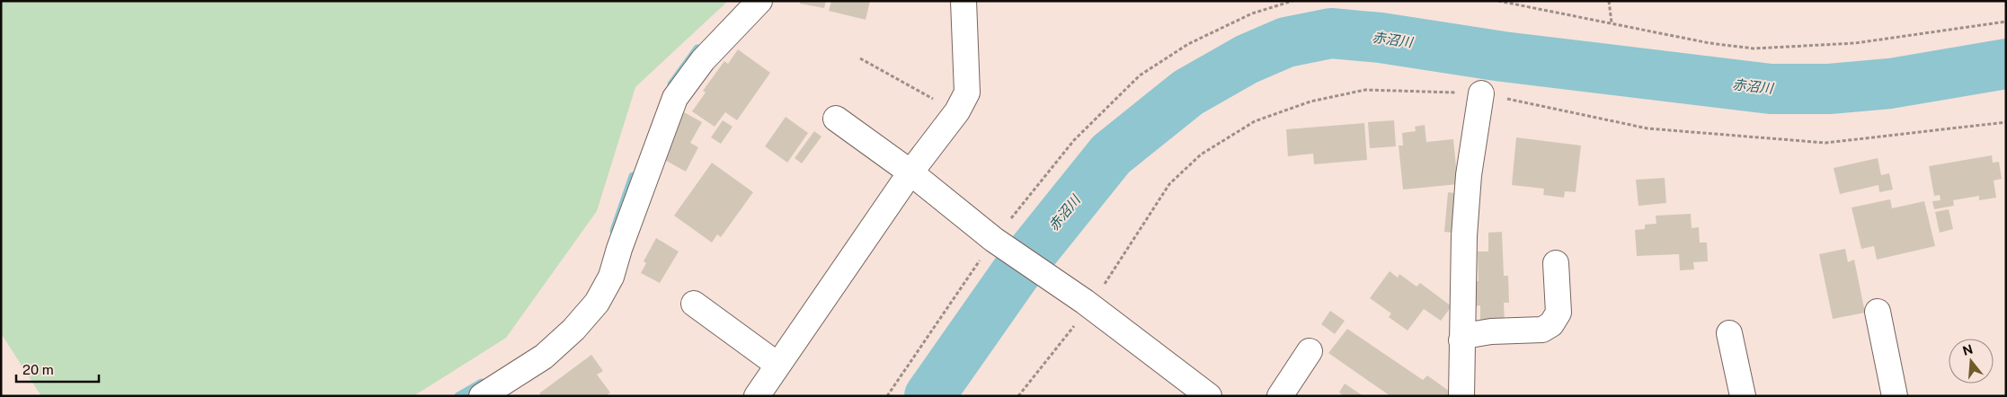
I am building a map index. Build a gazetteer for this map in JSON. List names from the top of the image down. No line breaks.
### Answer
{"water":["赤沼川"],"scale_bar":"20 m","north":"top"}
